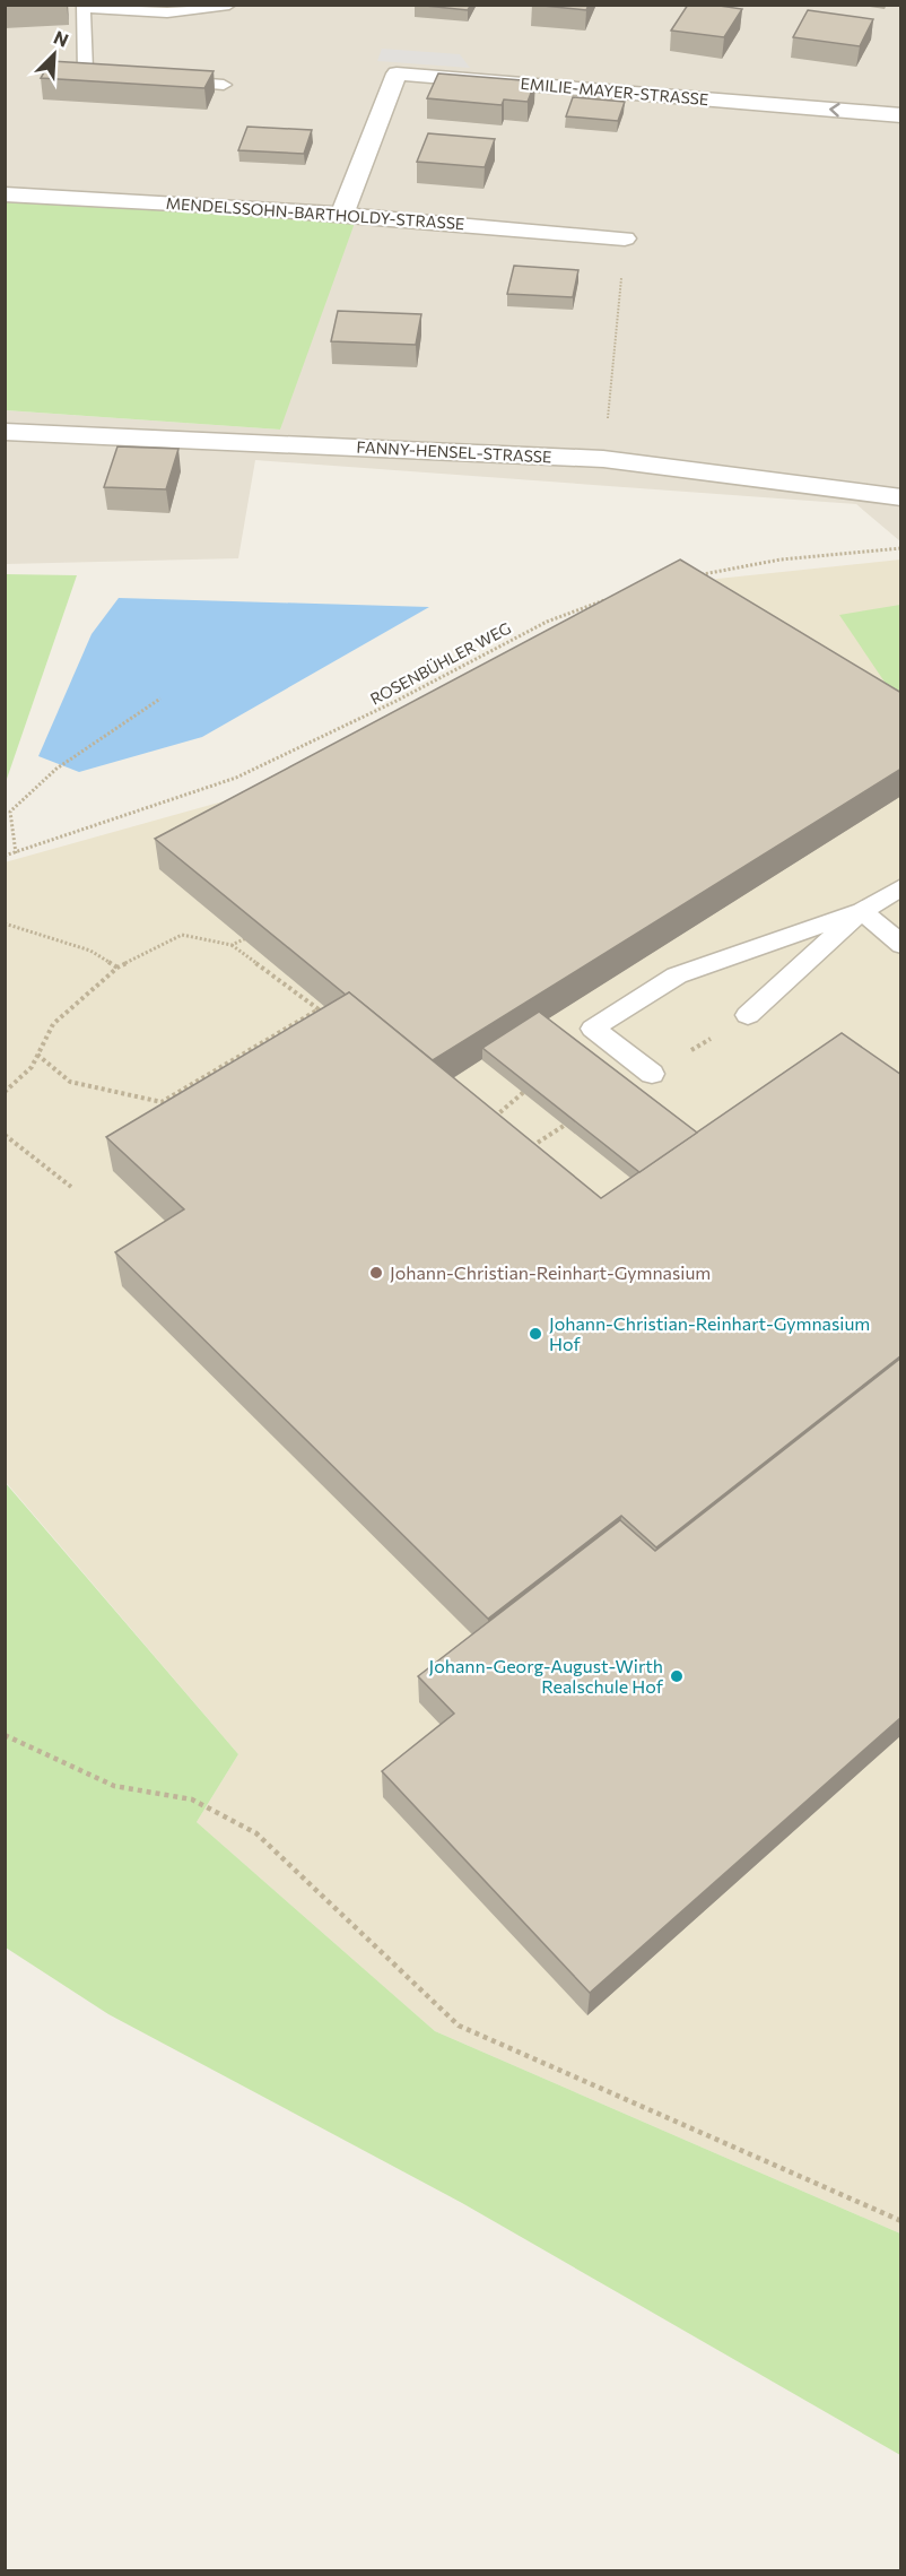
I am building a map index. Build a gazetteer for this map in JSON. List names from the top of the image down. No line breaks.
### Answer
{"streets":{"street":["EMILIE-MAYER-STRASSE","MENDELSSOHN-BARTHOLDY-STRASSE","FANNY-HENSEL-STRASSE"],"path":["ROSENBÜHLER WEG"]},"crossings":[["EMILIE-MAYER-STRASSE","MENDELSSOHN-BARTHOLDY-STRASSE"]],"one_way":["EMILIE-MAYER-STRASSE"],"places":["Johann-Christian-Reinhart-Gymnasium","Johann-Christian-Reinhart-Gymnasium Hof","Johann-Georg-August-Wirth Realschule Hof"],"north":"top right"}
